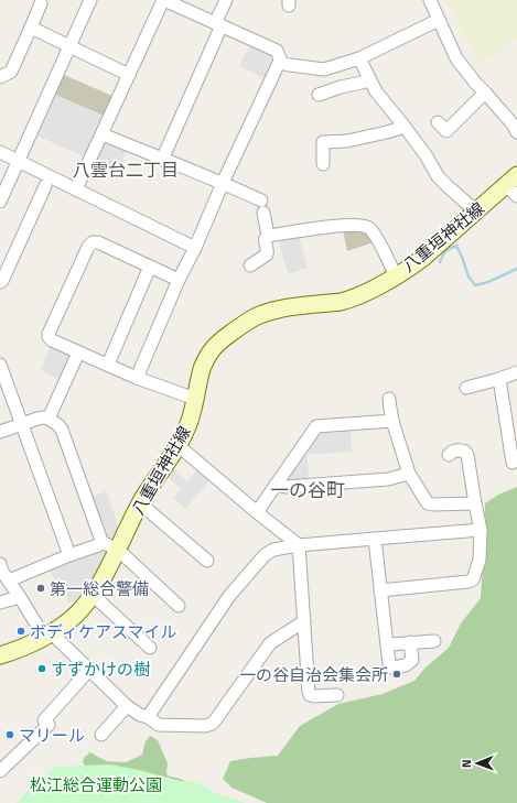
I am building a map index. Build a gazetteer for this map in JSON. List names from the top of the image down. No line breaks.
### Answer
{"streets":{"main road":["八重垣神社線"]},"districts":["八雲台二丁目","一の谷町"],"parks":["松江総合運動公園"],"places":["第一総合警備","ボディケアスマイル","すずかけの樹","一の谷自治会集会所","マリール"],"north":"left"}
